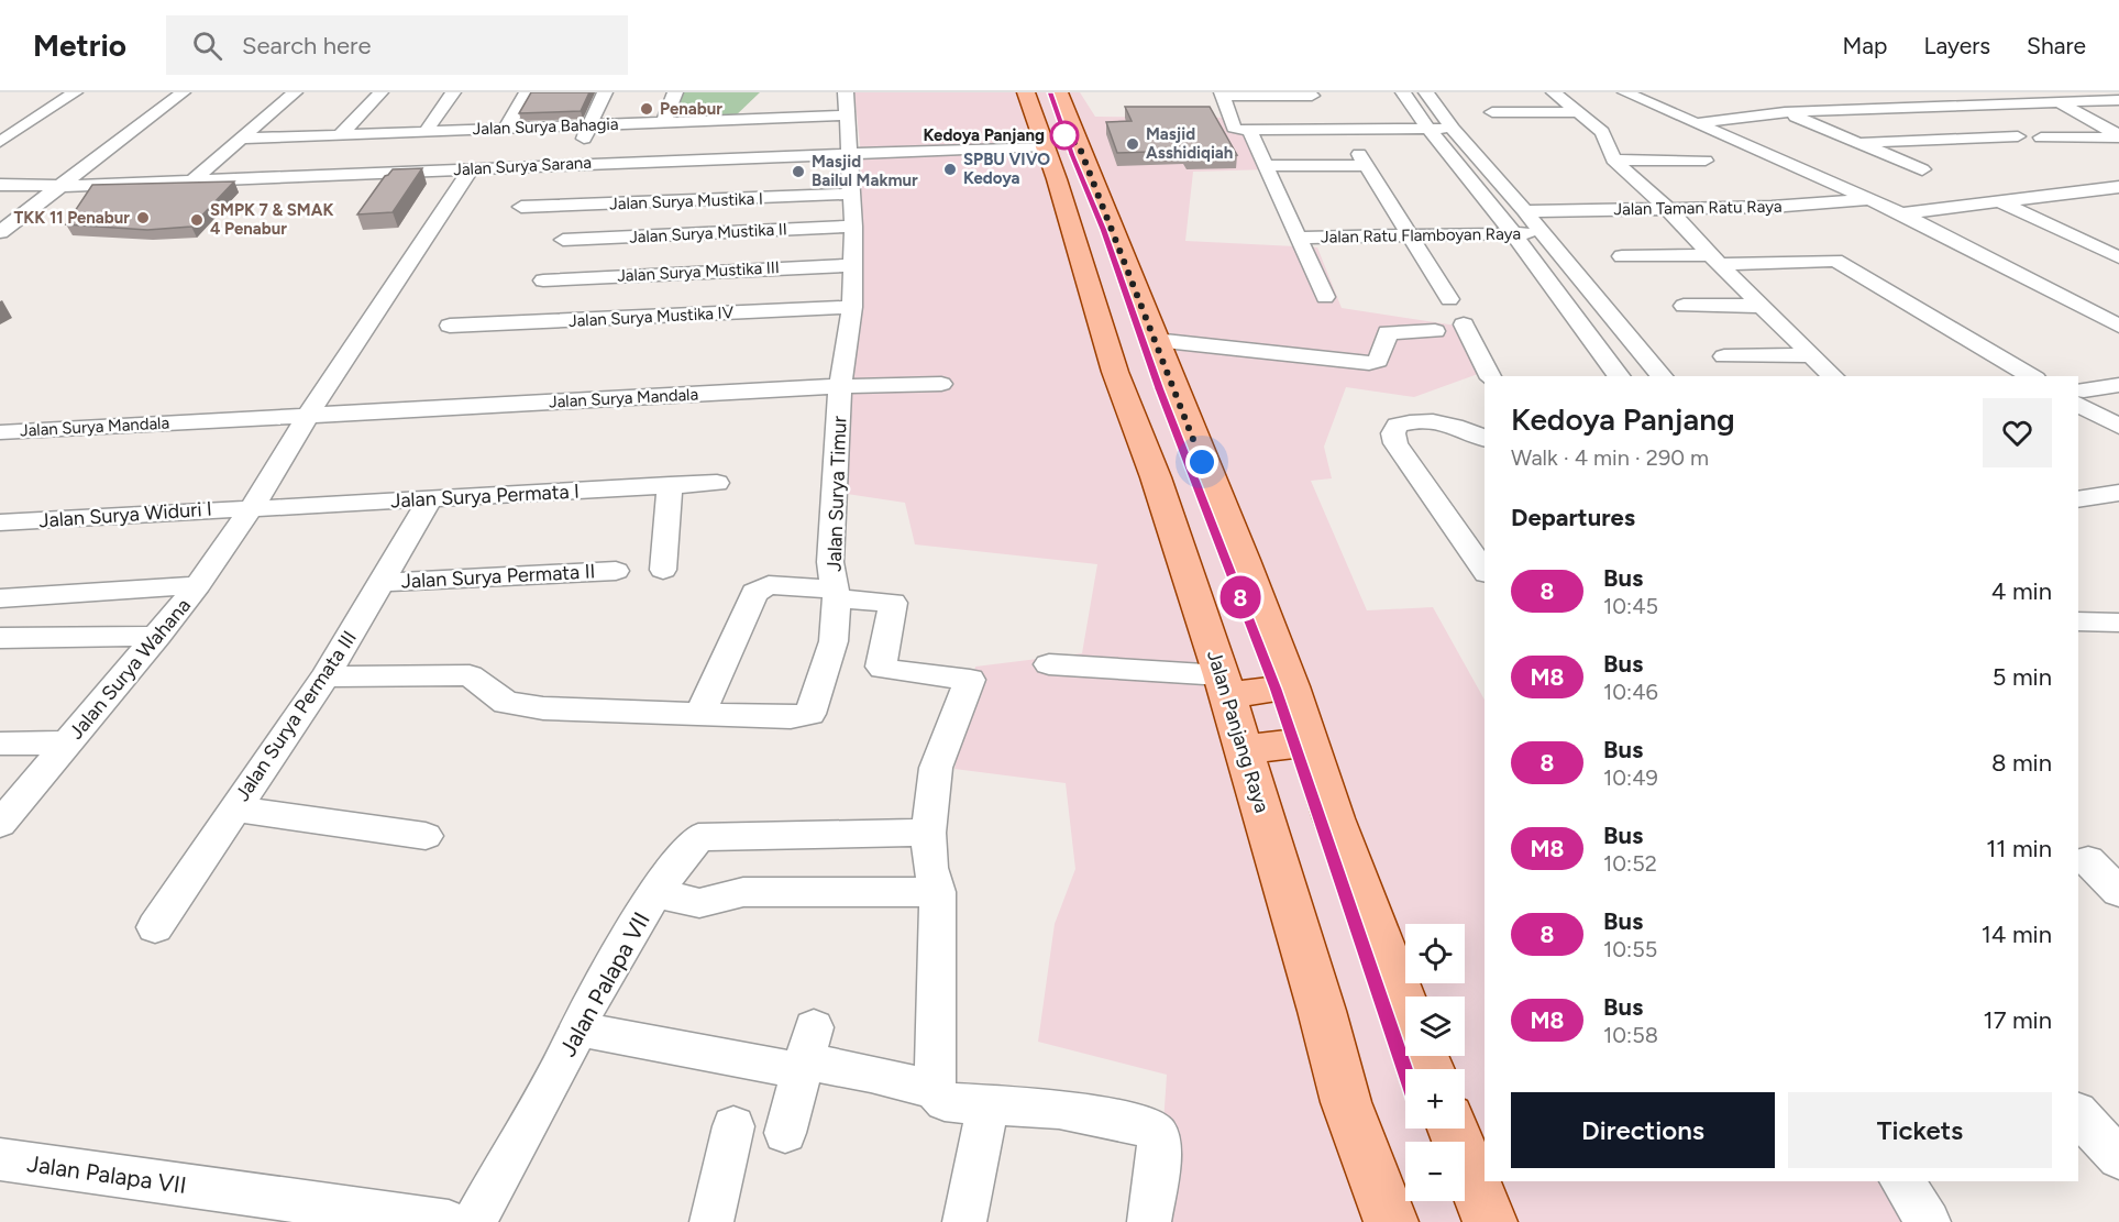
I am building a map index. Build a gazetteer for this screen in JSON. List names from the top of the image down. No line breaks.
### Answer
{"streets":{"main road":["Jalan Panjang Raya"],"street":["Jalan Surya Bahagia","Jalan Surya Sarana","Jalan Surya Mustika I","Jalan Taman Ratu Raya","Jalan Surya Mustika II","Jalan Ratu Flamboyan Raya","Jalan Surya Mustika III","Jalan Surya Mustika IV","Jalan Surya Mandala","Jalan Surya Timur","Jalan Surya Permata I","Jalan Surya Widuri I","Jalan Surya Permata II","Jalan Surya Wahana","Jalan Surya Permata III","Jalan Palapa VII"]},"crossings":[["Jalan Surya Bahagia","Jalan Surya Timur"],["Jalan Surya Sarana","Jalan Surya Timur"],["Jalan Surya Sarana","Jalan Panjang Raya"],["Jalan Surya Mustika I","Jalan Surya Timur"],["Jalan Surya Mustika II","Jalan Surya Timur"],["Jalan Surya Mustika III","Jalan Surya Timur"],["Jalan Surya Mustika IV","Jalan Surya Timur"],["Jalan Surya Mandala","Jalan Surya Timur"],["Jalan Surya Timur","Jalan Surya Permata III"],["Jalan Surya Permata I","Jalan Surya Widuri I"],["Jalan Surya Permata I","Jalan Surya Wahana"],["Jalan Surya Permata I","Jalan Surya Permata III"],["Jalan Surya Widuri I","Jalan Surya Wahana"],["Jalan Surya Permata II","Jalan Surya Permata III"]],"places":["Penabur","Kedoya Panjang","Masjid Asshidiqiah","SPBU VIVO Kedoya","Masjid Bailul Makmur","TKK 11 Penabur","SMPK 7 & SMAK 4 Penabur"],"lines":["bus line 8"],"page":{"header":"Metrio","search":"Search here","nav":["Map","Layers","Share"],"on_map":"8","heading":[["Kedoya Panjang","Walk · 4 min · 290 m"],"Departures"],"list":[{"mark":"8","name":"Bus","note":"10:45","value":"4 min"},{"mark":"M8","name":"Bus","note":"10:46","value":"5 min"},{"mark":"8","name":"Bus","note":"10:49","value":"8 min"},{"mark":"M8","name":"Bus","note":"10:52","value":"11 min"},{"mark":"8","name":"Bus","note":"10:55","value":"14 min"},{"mark":"M8","name":"Bus","note":"10:58","value":"17 min"}],"map_buttons":["+","−"],"buttons":["Directions","Tickets"]}}
